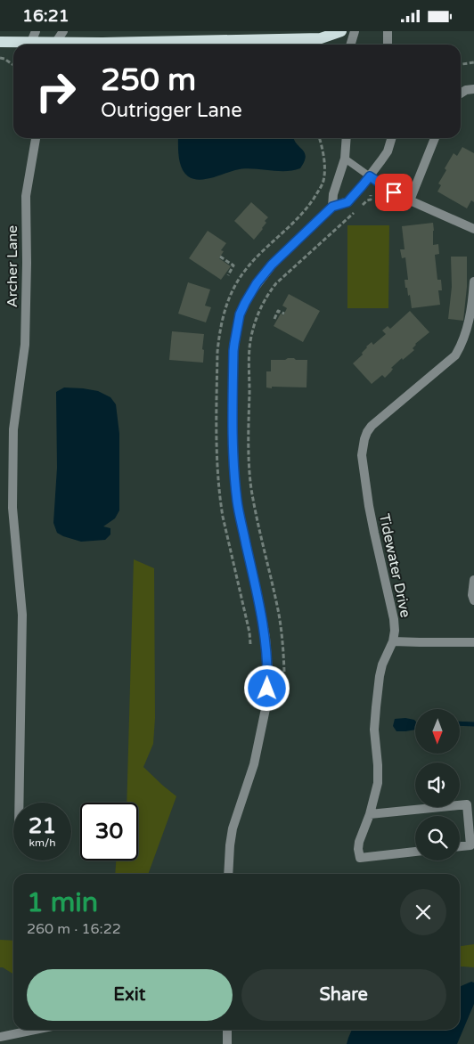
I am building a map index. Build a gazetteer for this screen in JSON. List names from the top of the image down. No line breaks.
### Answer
{"streets":{"street":["Archer Lane","Tidewater Drive"]},"north":"bottom","page":{"status":"16:21","turn":["250 m","Outrigger Lane"],"speed":"21 km/h","limit":"30","heading":["1 min","260 m · 16:22"],"buttons":["Exit","Share"]}}
